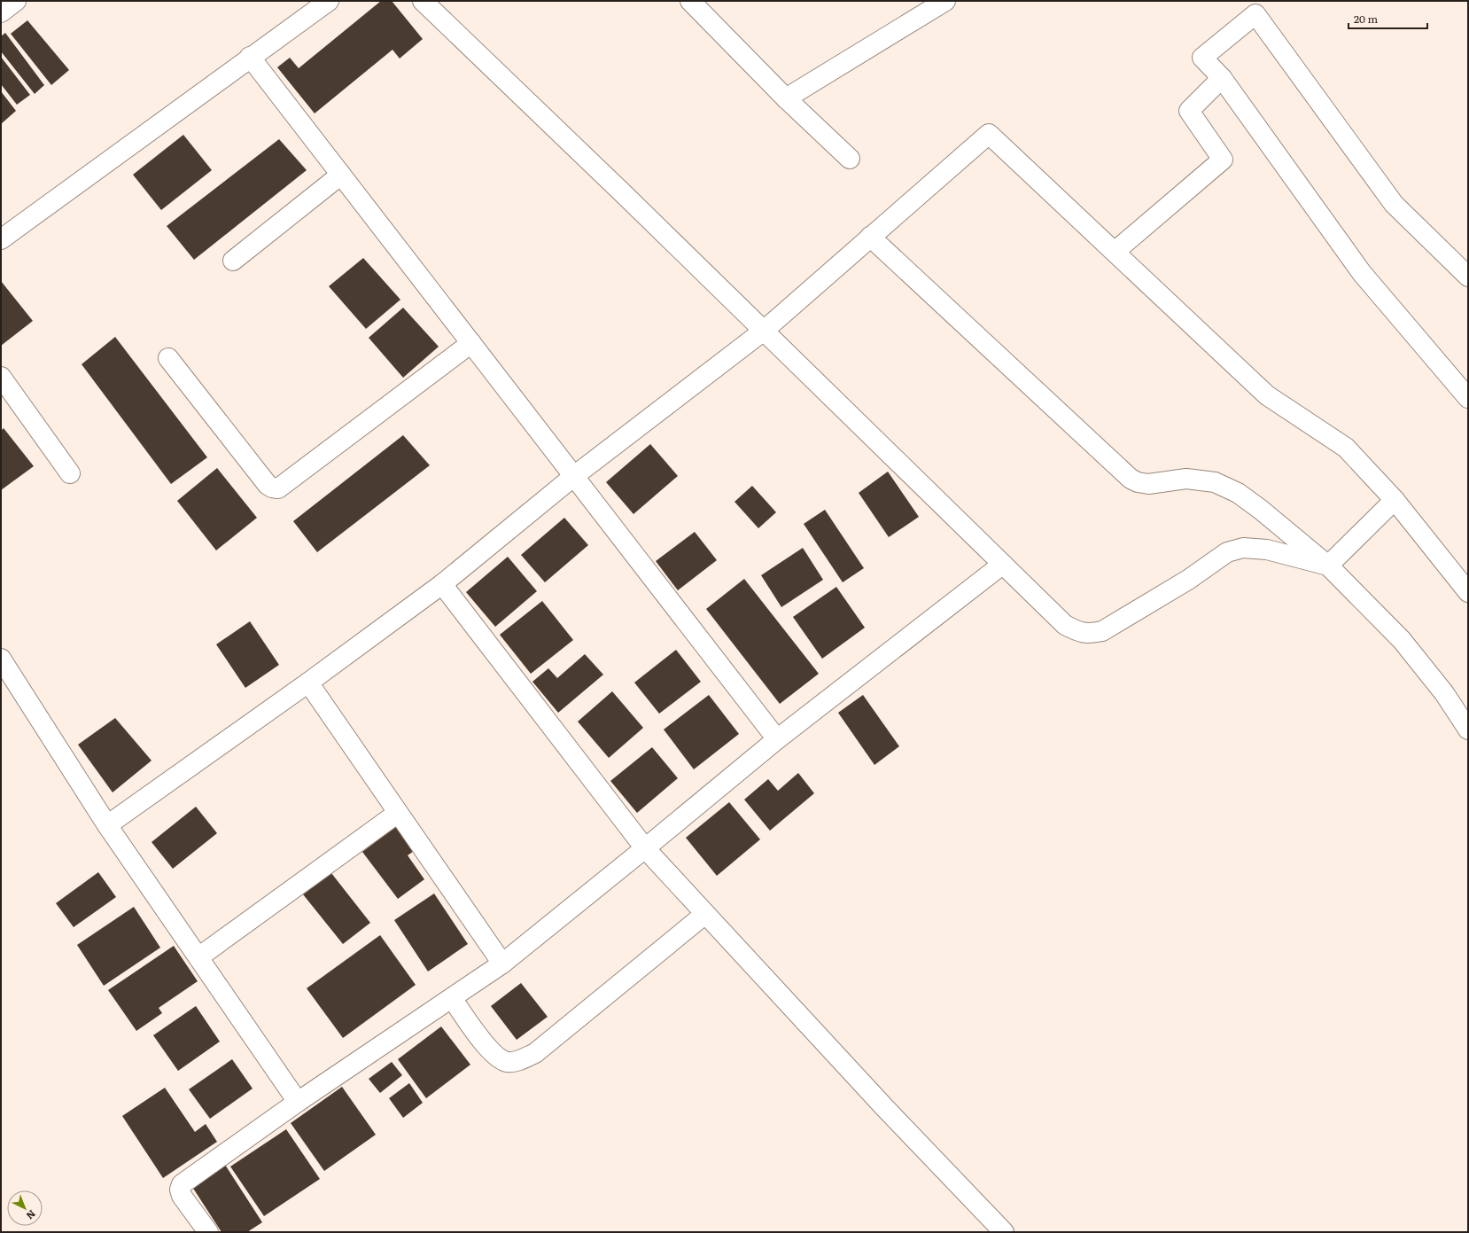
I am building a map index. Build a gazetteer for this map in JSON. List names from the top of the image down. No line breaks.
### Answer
{"scale_bar":"20 m","north":"bottom right"}
